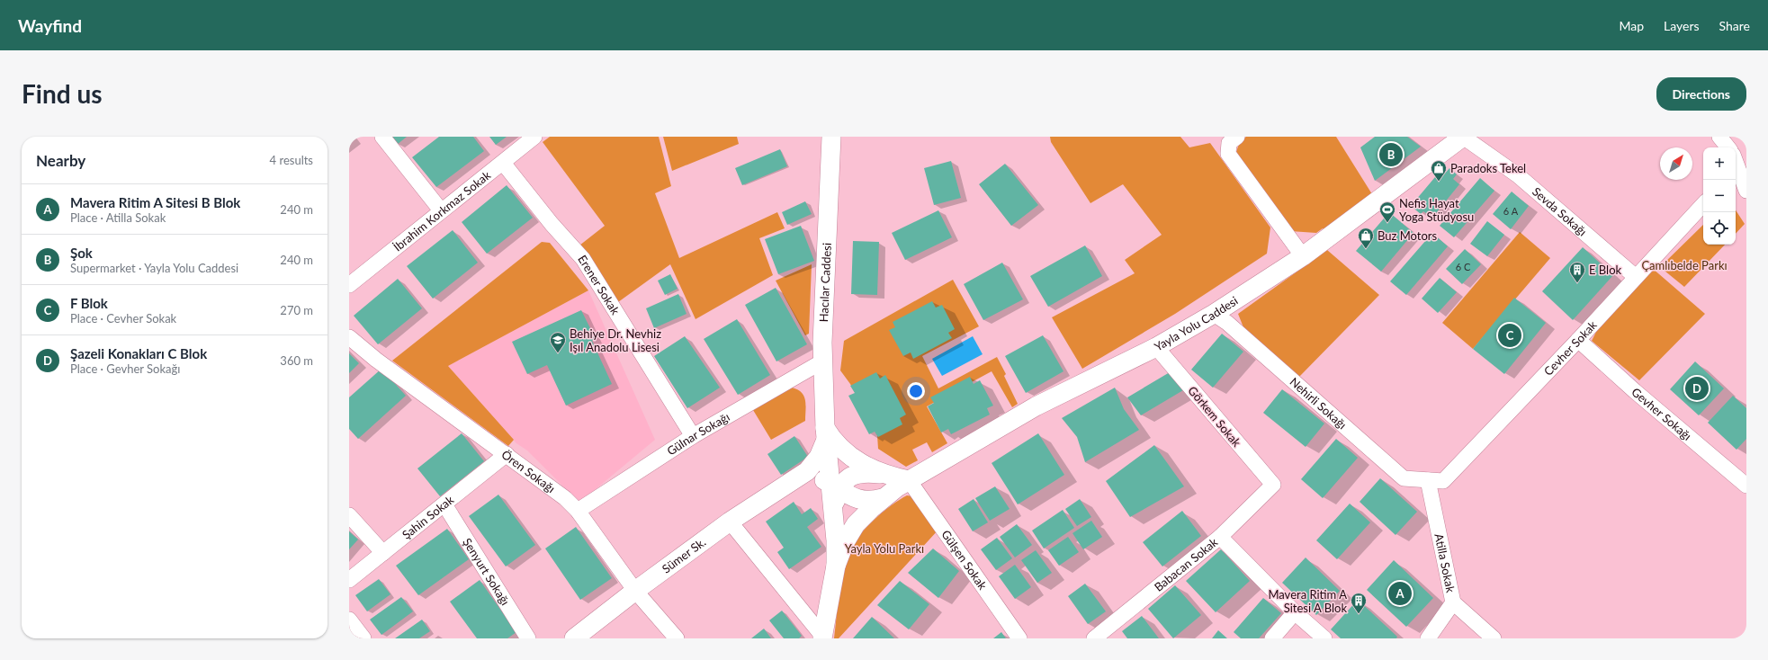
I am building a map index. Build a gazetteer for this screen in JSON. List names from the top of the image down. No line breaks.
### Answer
{"streets":{"street":["İbrahim Korkmaz Sokak","Sevda Sokağı","Hacılar Caddesi","Erener Sokak","Yayla Yolu Caddesi","Cevher Sokak","Nehirli Sokağı","Gevher Sokağı","Görkem Sokak","Gülnar Sokağı","Ören Sokağı","Şahin Sokak","Sümer Sk.","Gülşen Sokak","Atilla Sokak","Babacan Sokak","Şenyurt Sokağı"]},"crossings":[["İbrahim Korkmaz Sokak","Erener Sokak"],["Sevda Sokağı","Yayla Yolu Caddesi"],["Sevda Sokağı","Cevher Sokak"],["Hacılar Caddesi","Yayla Yolu Caddesi"],["Hacılar Caddesi","Gülnar Sokağı"],["Hacılar Caddesi","Sümer Sk."],["Erener Sokak","Gülnar Sokağı"],["Yayla Yolu Caddesi","Nehirli Sokağı"],["Yayla Yolu Caddesi","Görkem Sokak"],["Yayla Yolu Caddesi","Sümer Sk."],["Yayla Yolu Caddesi","Gülşen Sokak"],["Cevher Sokak","Nehirli Sokağı"],["Cevher Sokak","Gevher Sokağı"],["Cevher Sokak","Atilla Sokak"],["Nehirli Sokağı","Atilla Sokak"],["Görkem Sokak","Babacan Sokak"],["Gülnar Sokağı","Ören Sokağı"],["Ören Sokağı","Şahin Sokak"],["Ören Sokağı","Sümer Sk."],["Şahin Sokak","Şenyurt Sokağı"]],"parks":["Çamlıbelde Parkı","Yayla Yolu Parkı"],"places":{"shop":["Paradoks Tekel","Buz Motors"],"sports":["Nefis Hayat Yoga Stüdyosu"],"building":["E Blok","Mavera Ritim A Sitesi A Blok"],"school or university":["Behiye Dr. Nevhiz Işıl Anadolu Lisesi"]},"house_numbers":["6 A","6 C"],"north":"top right","page":{"header":"Wayfind","nav":["Map","Layers","Share"],"buttons":"Directions","title":"Find us","heading":["Nearby","4 results"],"pins":["B","C","D","A"],"map_buttons":["+","−"],"list":[{"mark":"A","name":"Mavera Ritim A Sitesi B Blok","note":"Place · Atilla Sokak","value":"240 m"},{"mark":"B","name":"Şok","note":"Supermarket · Yayla Yolu Caddesi","value":"240 m"},{"mark":"C","name":"F Blok","note":"Place · Cevher Sokak","value":"270 m"},{"mark":"D","name":"Şazeli Konakları C Blok","note":"Place · Gevher Sokağı","value":"360 m"}]}}
